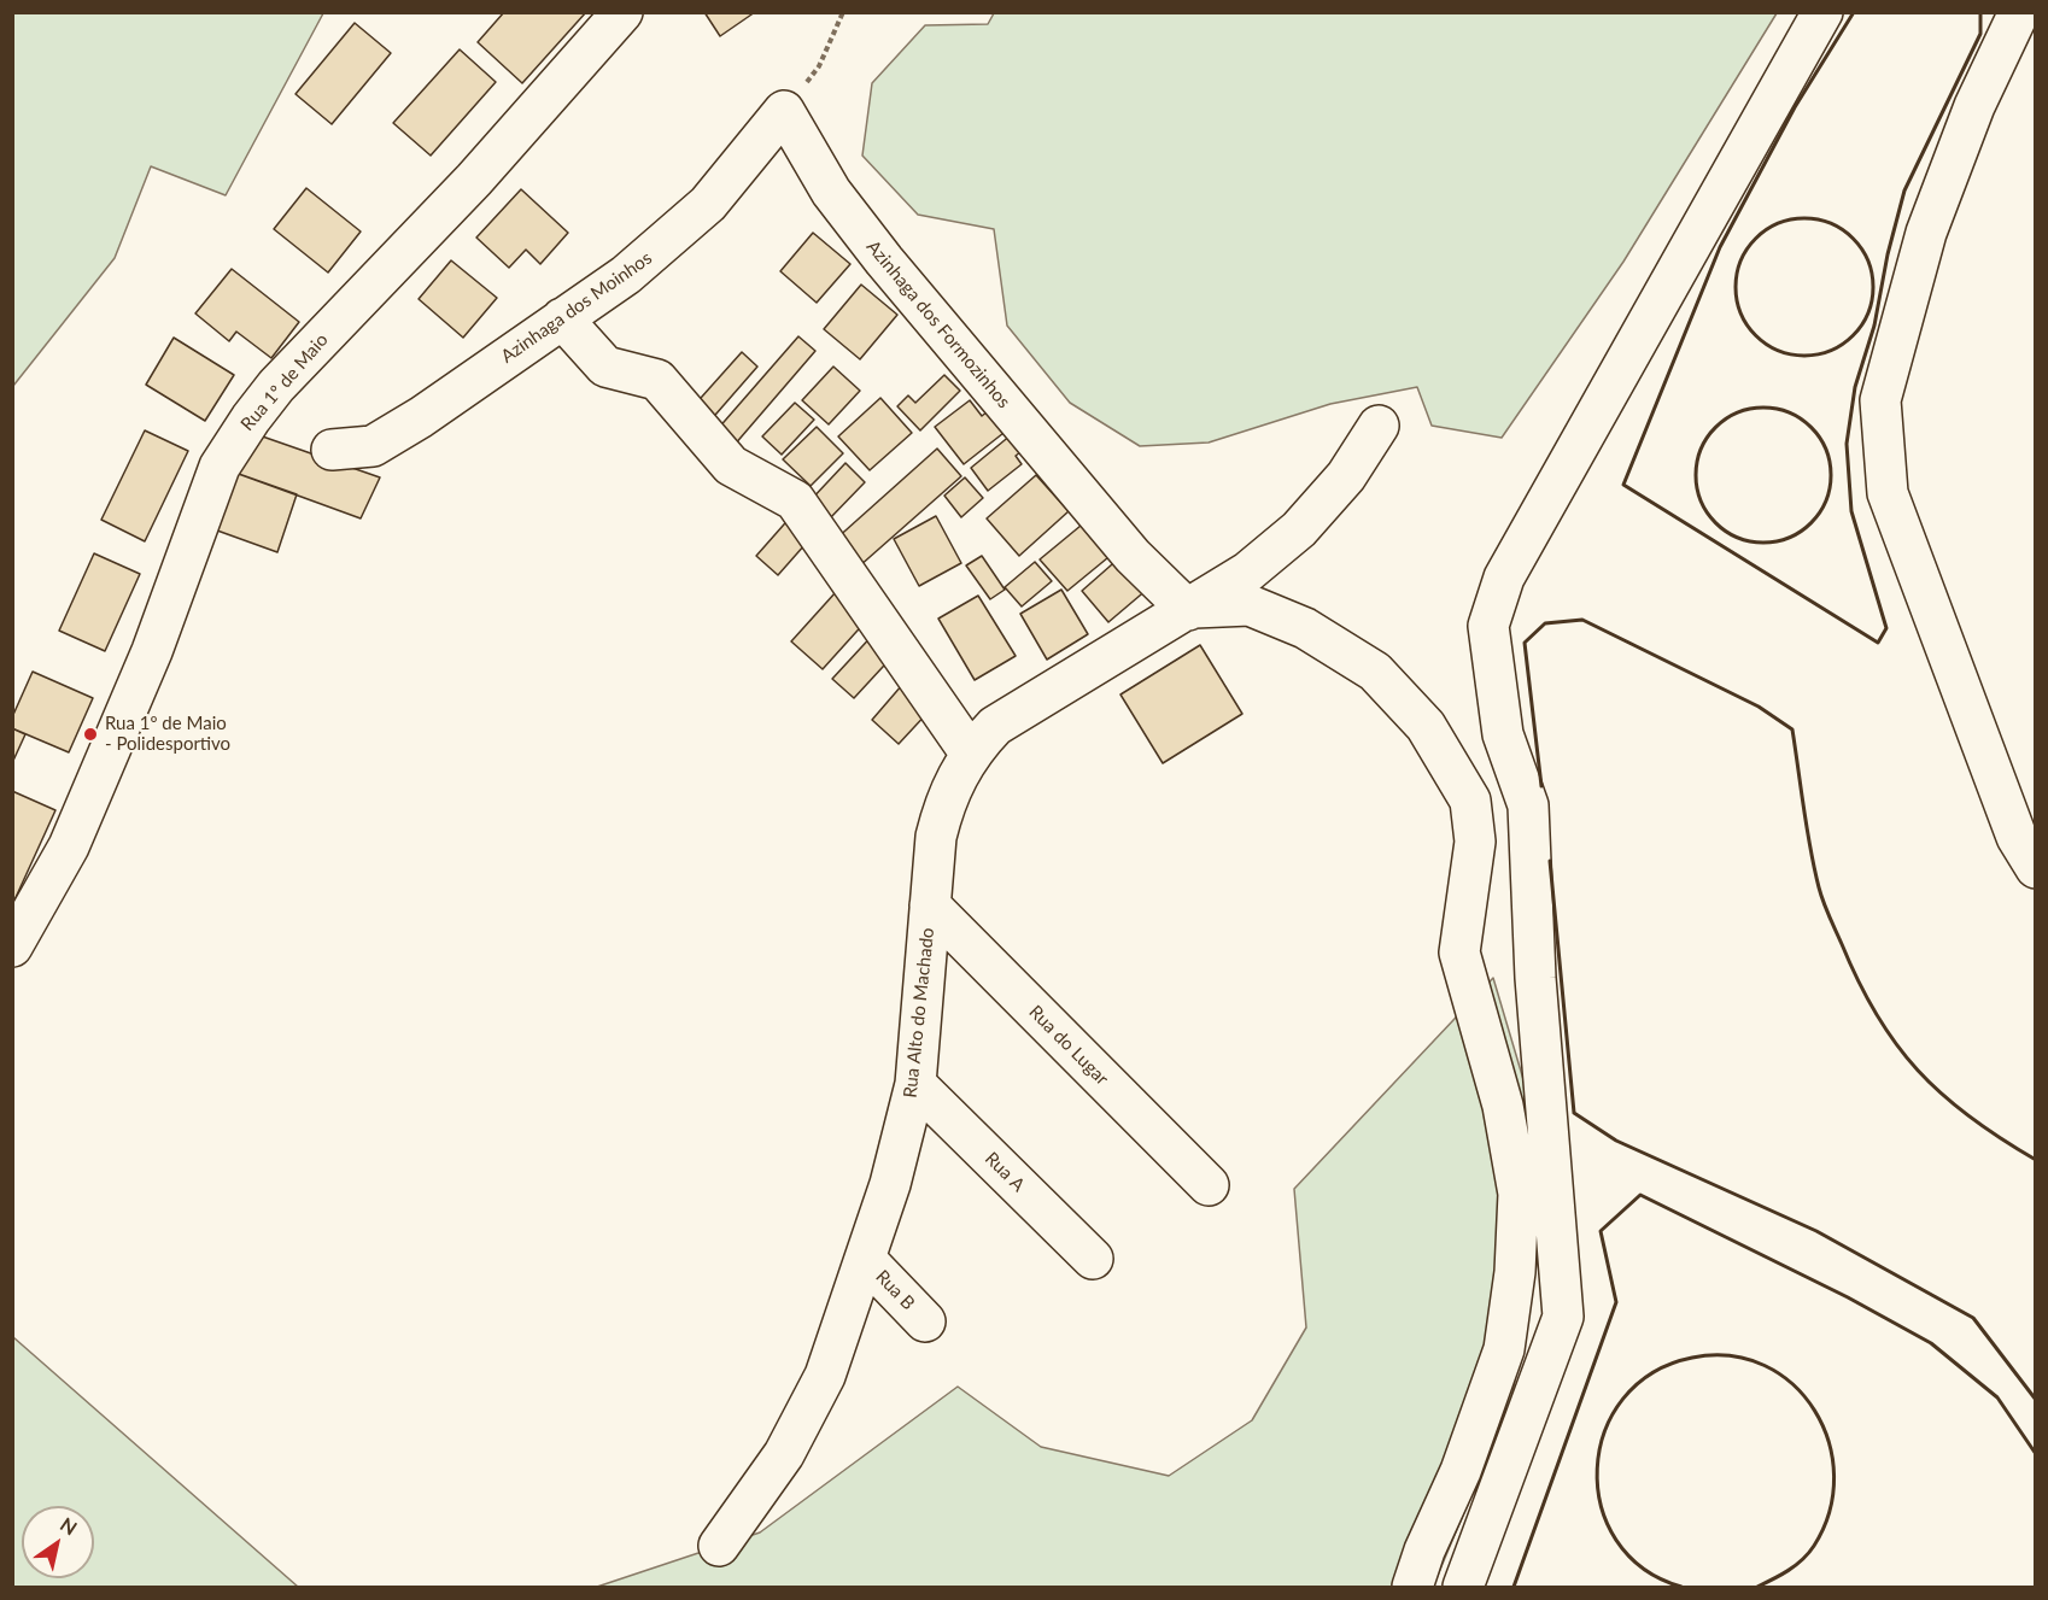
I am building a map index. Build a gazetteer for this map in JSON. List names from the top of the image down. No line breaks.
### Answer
{"streets":{"street":["Azinhaga dos Moinhos","Azinhaga dos Formozinhos","Rua 1º de Maio","Rua Alto do Machado","Rua do Lugar","Rua A","Rua B"]},"crossings":[["Azinhaga dos Moinhos","Azinhaga dos Formozinhos"],["Azinhaga dos Formozinhos","Rua Alto do Machado"],["Rua Alto do Machado","Rua do Lugar"],["Rua Alto do Machado","Rua A"],["Rua Alto do Machado","Rua B"]],"places":["Rua 1º de Maio - Polidesportivo"],"north":"top right"}
